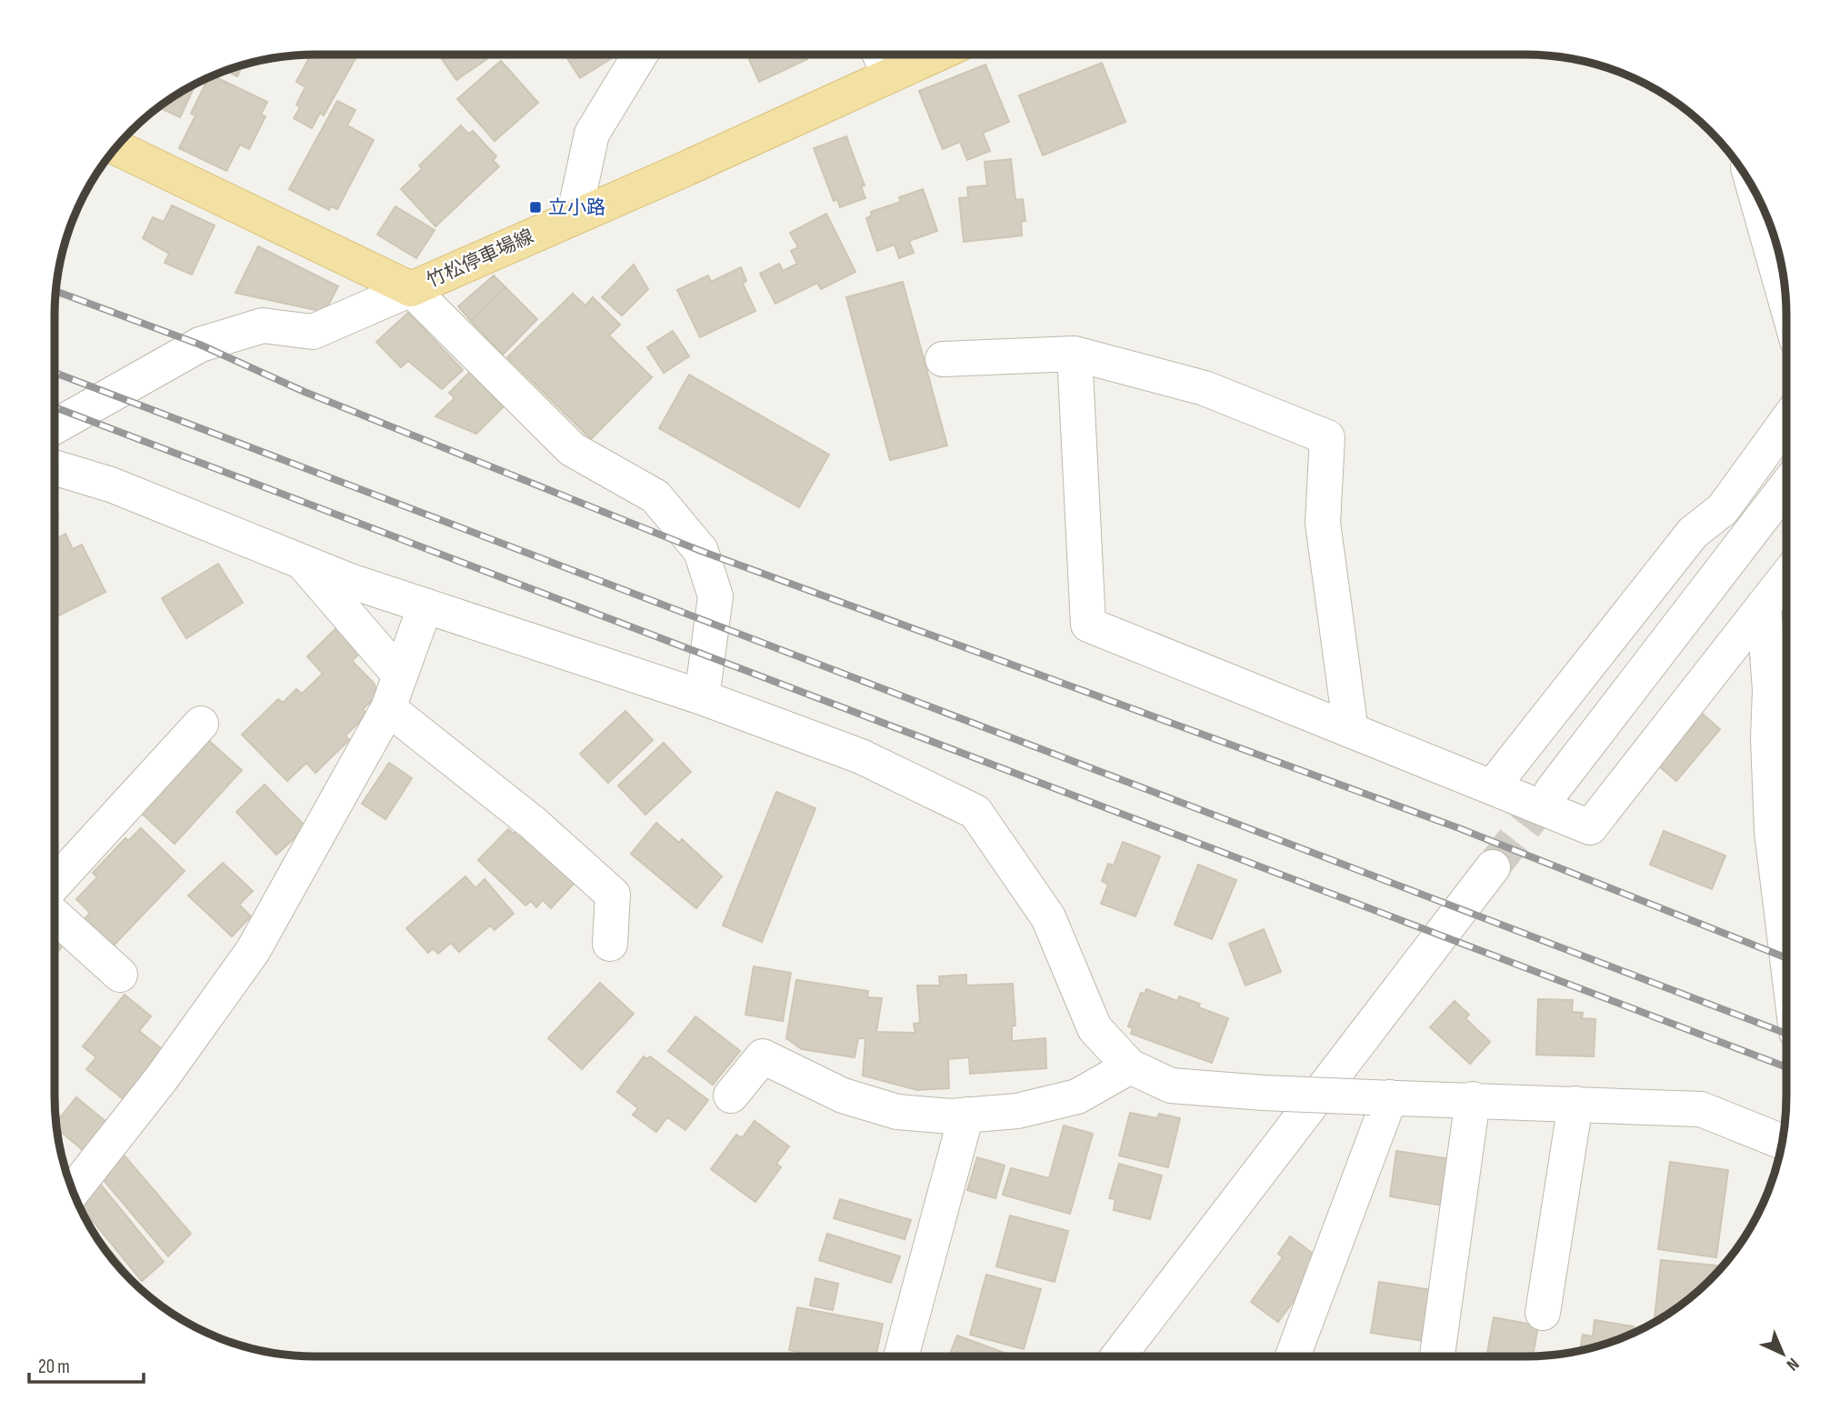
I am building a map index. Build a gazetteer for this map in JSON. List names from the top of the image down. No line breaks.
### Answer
{"streets":{"main road":["竹松停車場線"]},"places":{"transit":["立小路"]},"scale_bar":"20 m","north":"bottom right"}
